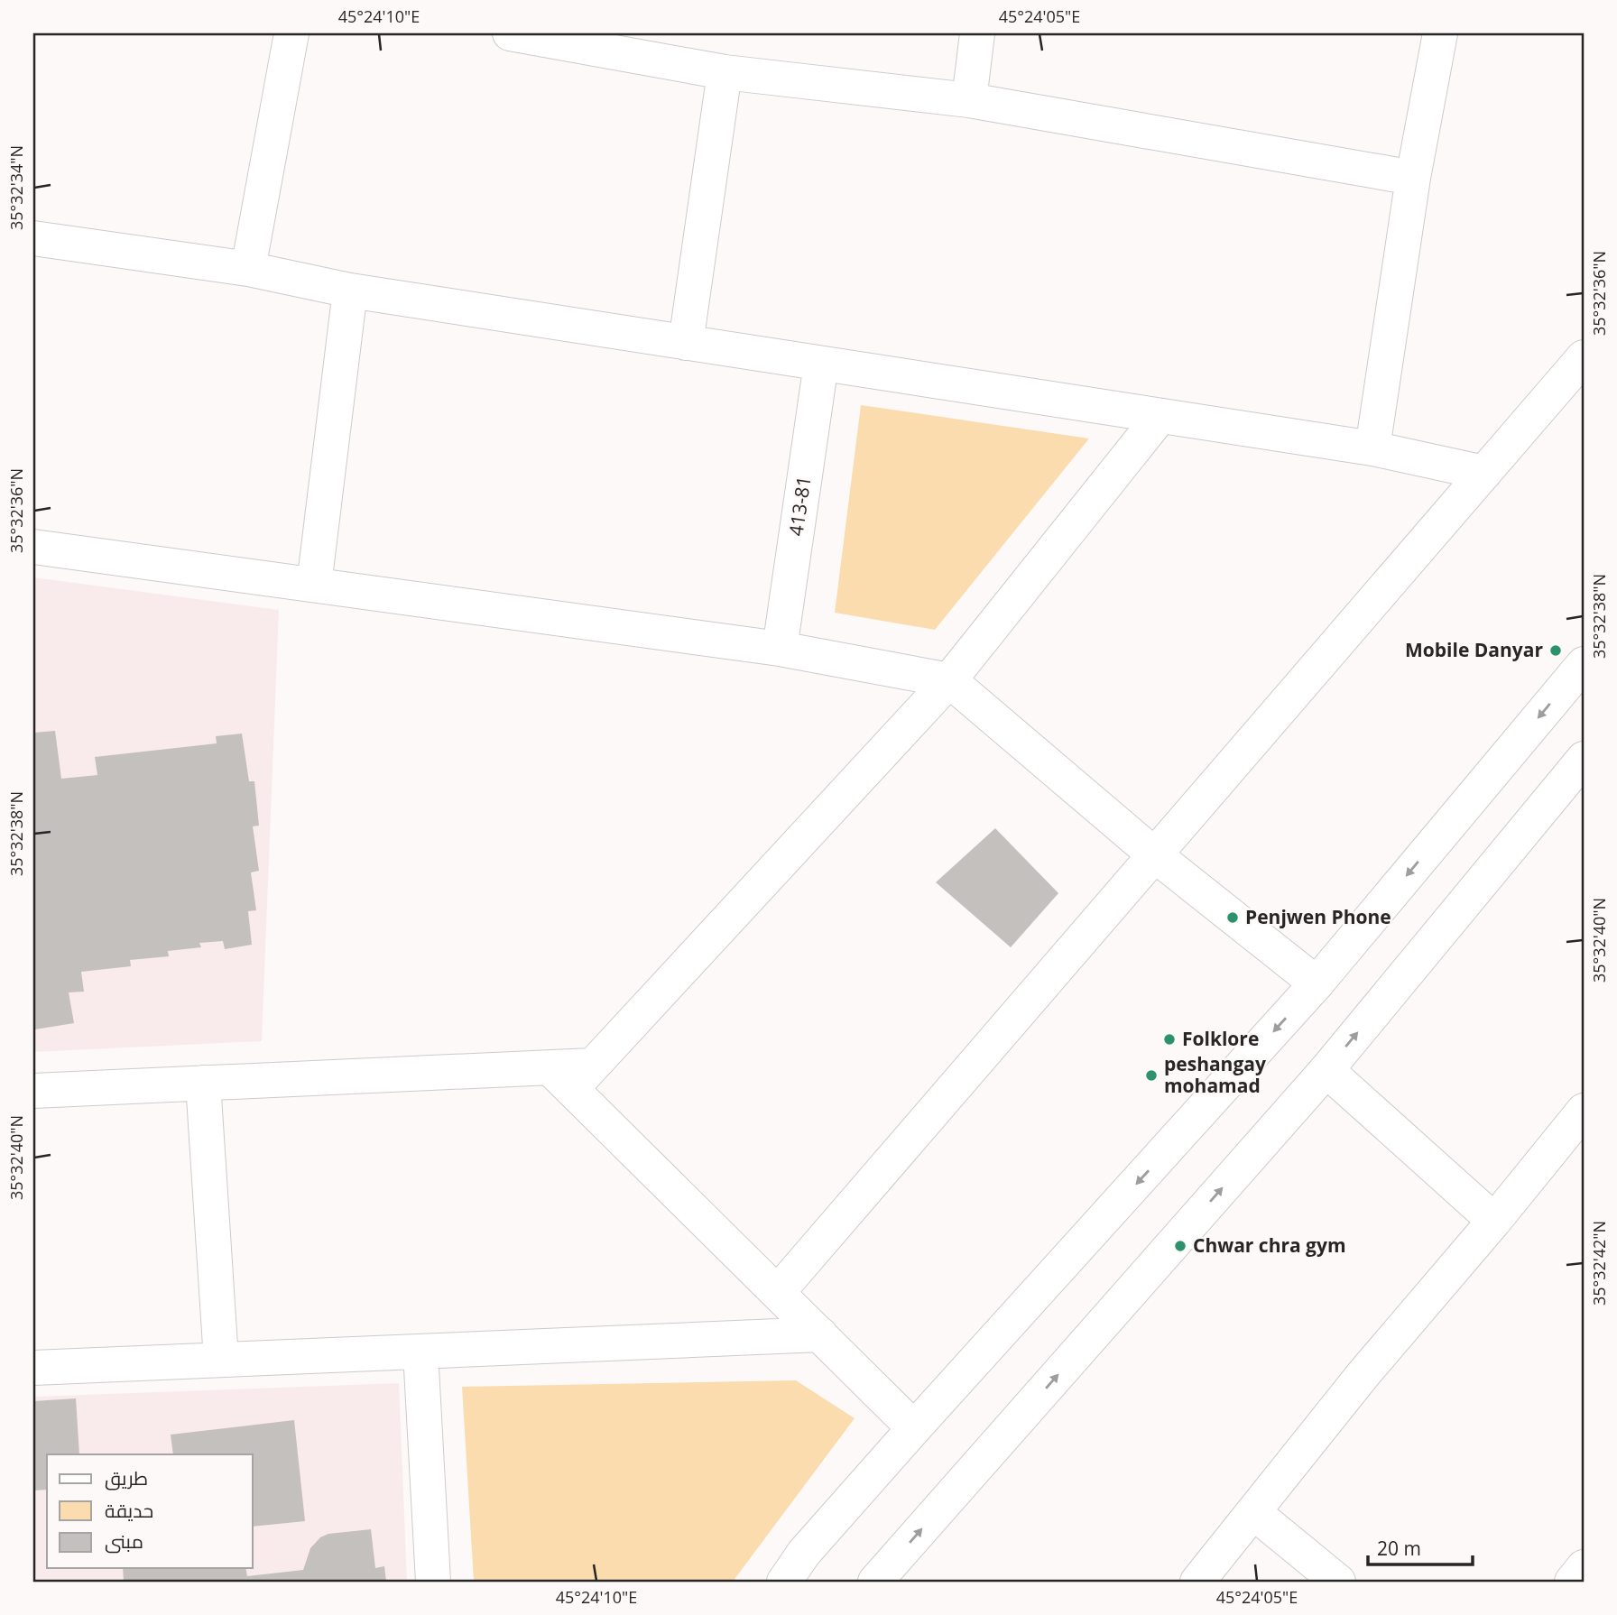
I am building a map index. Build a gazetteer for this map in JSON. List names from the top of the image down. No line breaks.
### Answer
{"streets":{"street":["413-81"]},"places":["Mobile Danyar","Penjwen Phone","Folklore","peshangay mohamad","Chwar chra gym"],"legend":["طريق","حديقة","مبنى"],"scale_bar":"20 m","coordinates":["45°24'10\"E","45°24'05\"E","35°32'34\"N","35°32'36\"N","35°32'38\"N","35°32'40\"N","35°32'42\"N"]}
